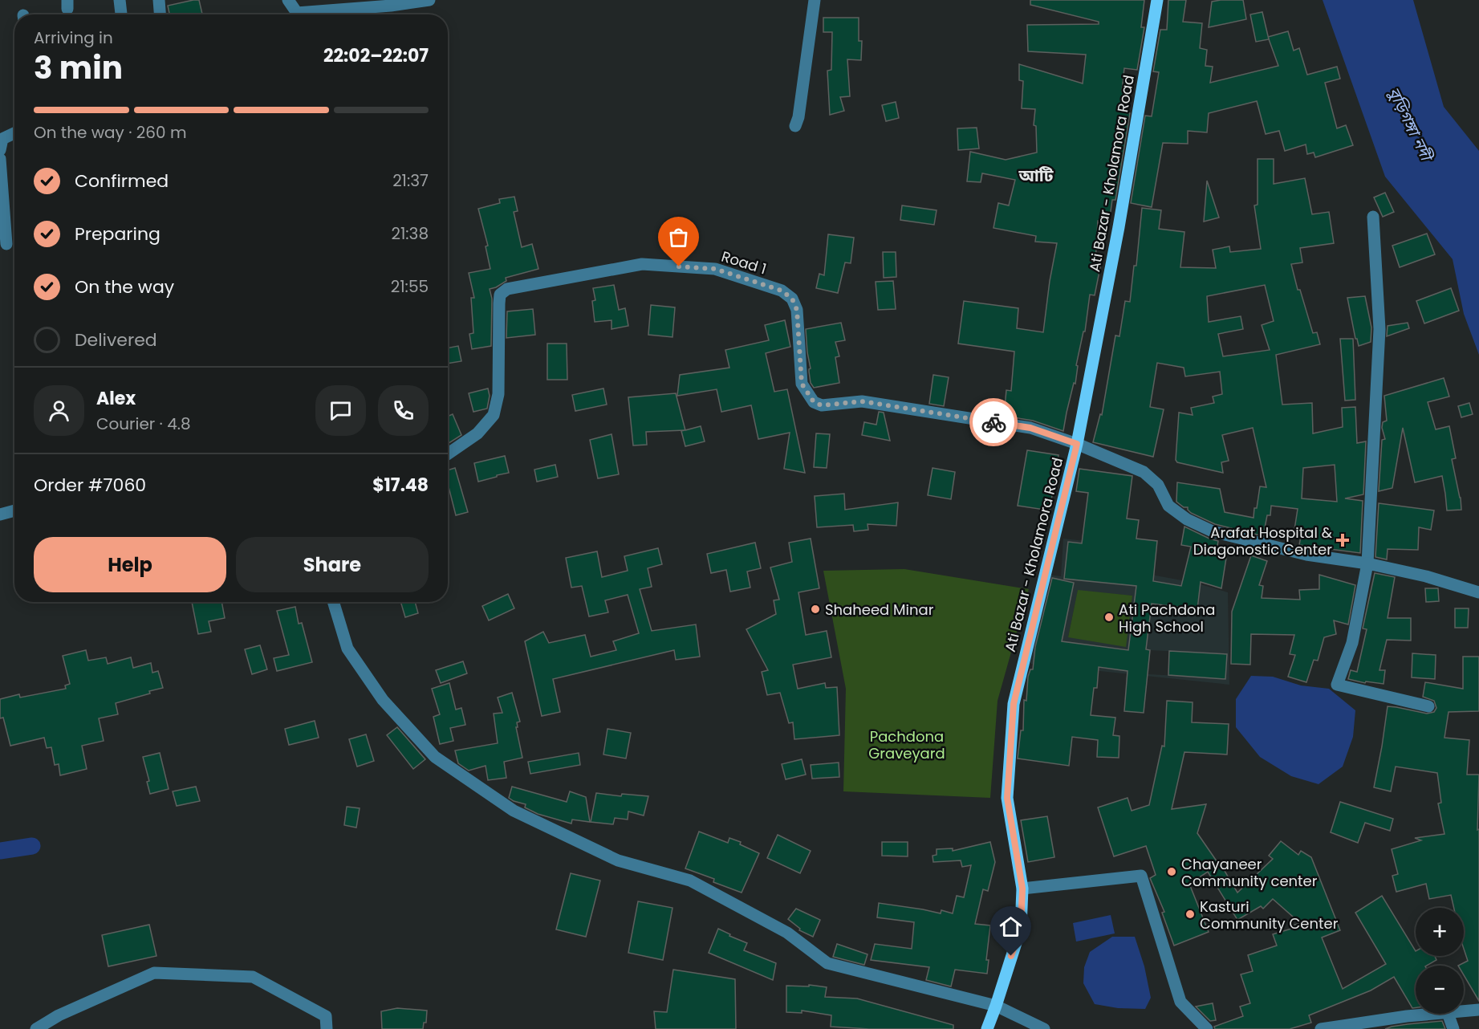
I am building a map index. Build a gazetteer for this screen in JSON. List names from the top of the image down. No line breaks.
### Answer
{"streets":{"main road":["Ati Bazar - Kholamora Road"],"street":["Road 1"]},"crossings":[["Ati Bazar - Kholamora Road","Road 1"]],"districts":["আটি"],"water":["বুড়িগঙ্গা নদী"],"parks":["Pachdona Graveyard"],"places":{"health":["Arafat Hospital & Diagonostic Center"],"other":["Shaheed Minar","Ati Pachdona High School","Chayaneer Community center","Kasturi Community Center"]},"page":{"heading":["3 min","Arriving in","22:02–22:07"],"panel":["Alex","Courier · 4.8","Order #7060","$17.48"],"bar":"On the way · 260 m","list":[["Confirmed","21:37"],["Preparing","21:38"],["On the way","21:55"],"Delivered"],"buttons":["Help","Share"],"map_buttons":["+","−"]}}
